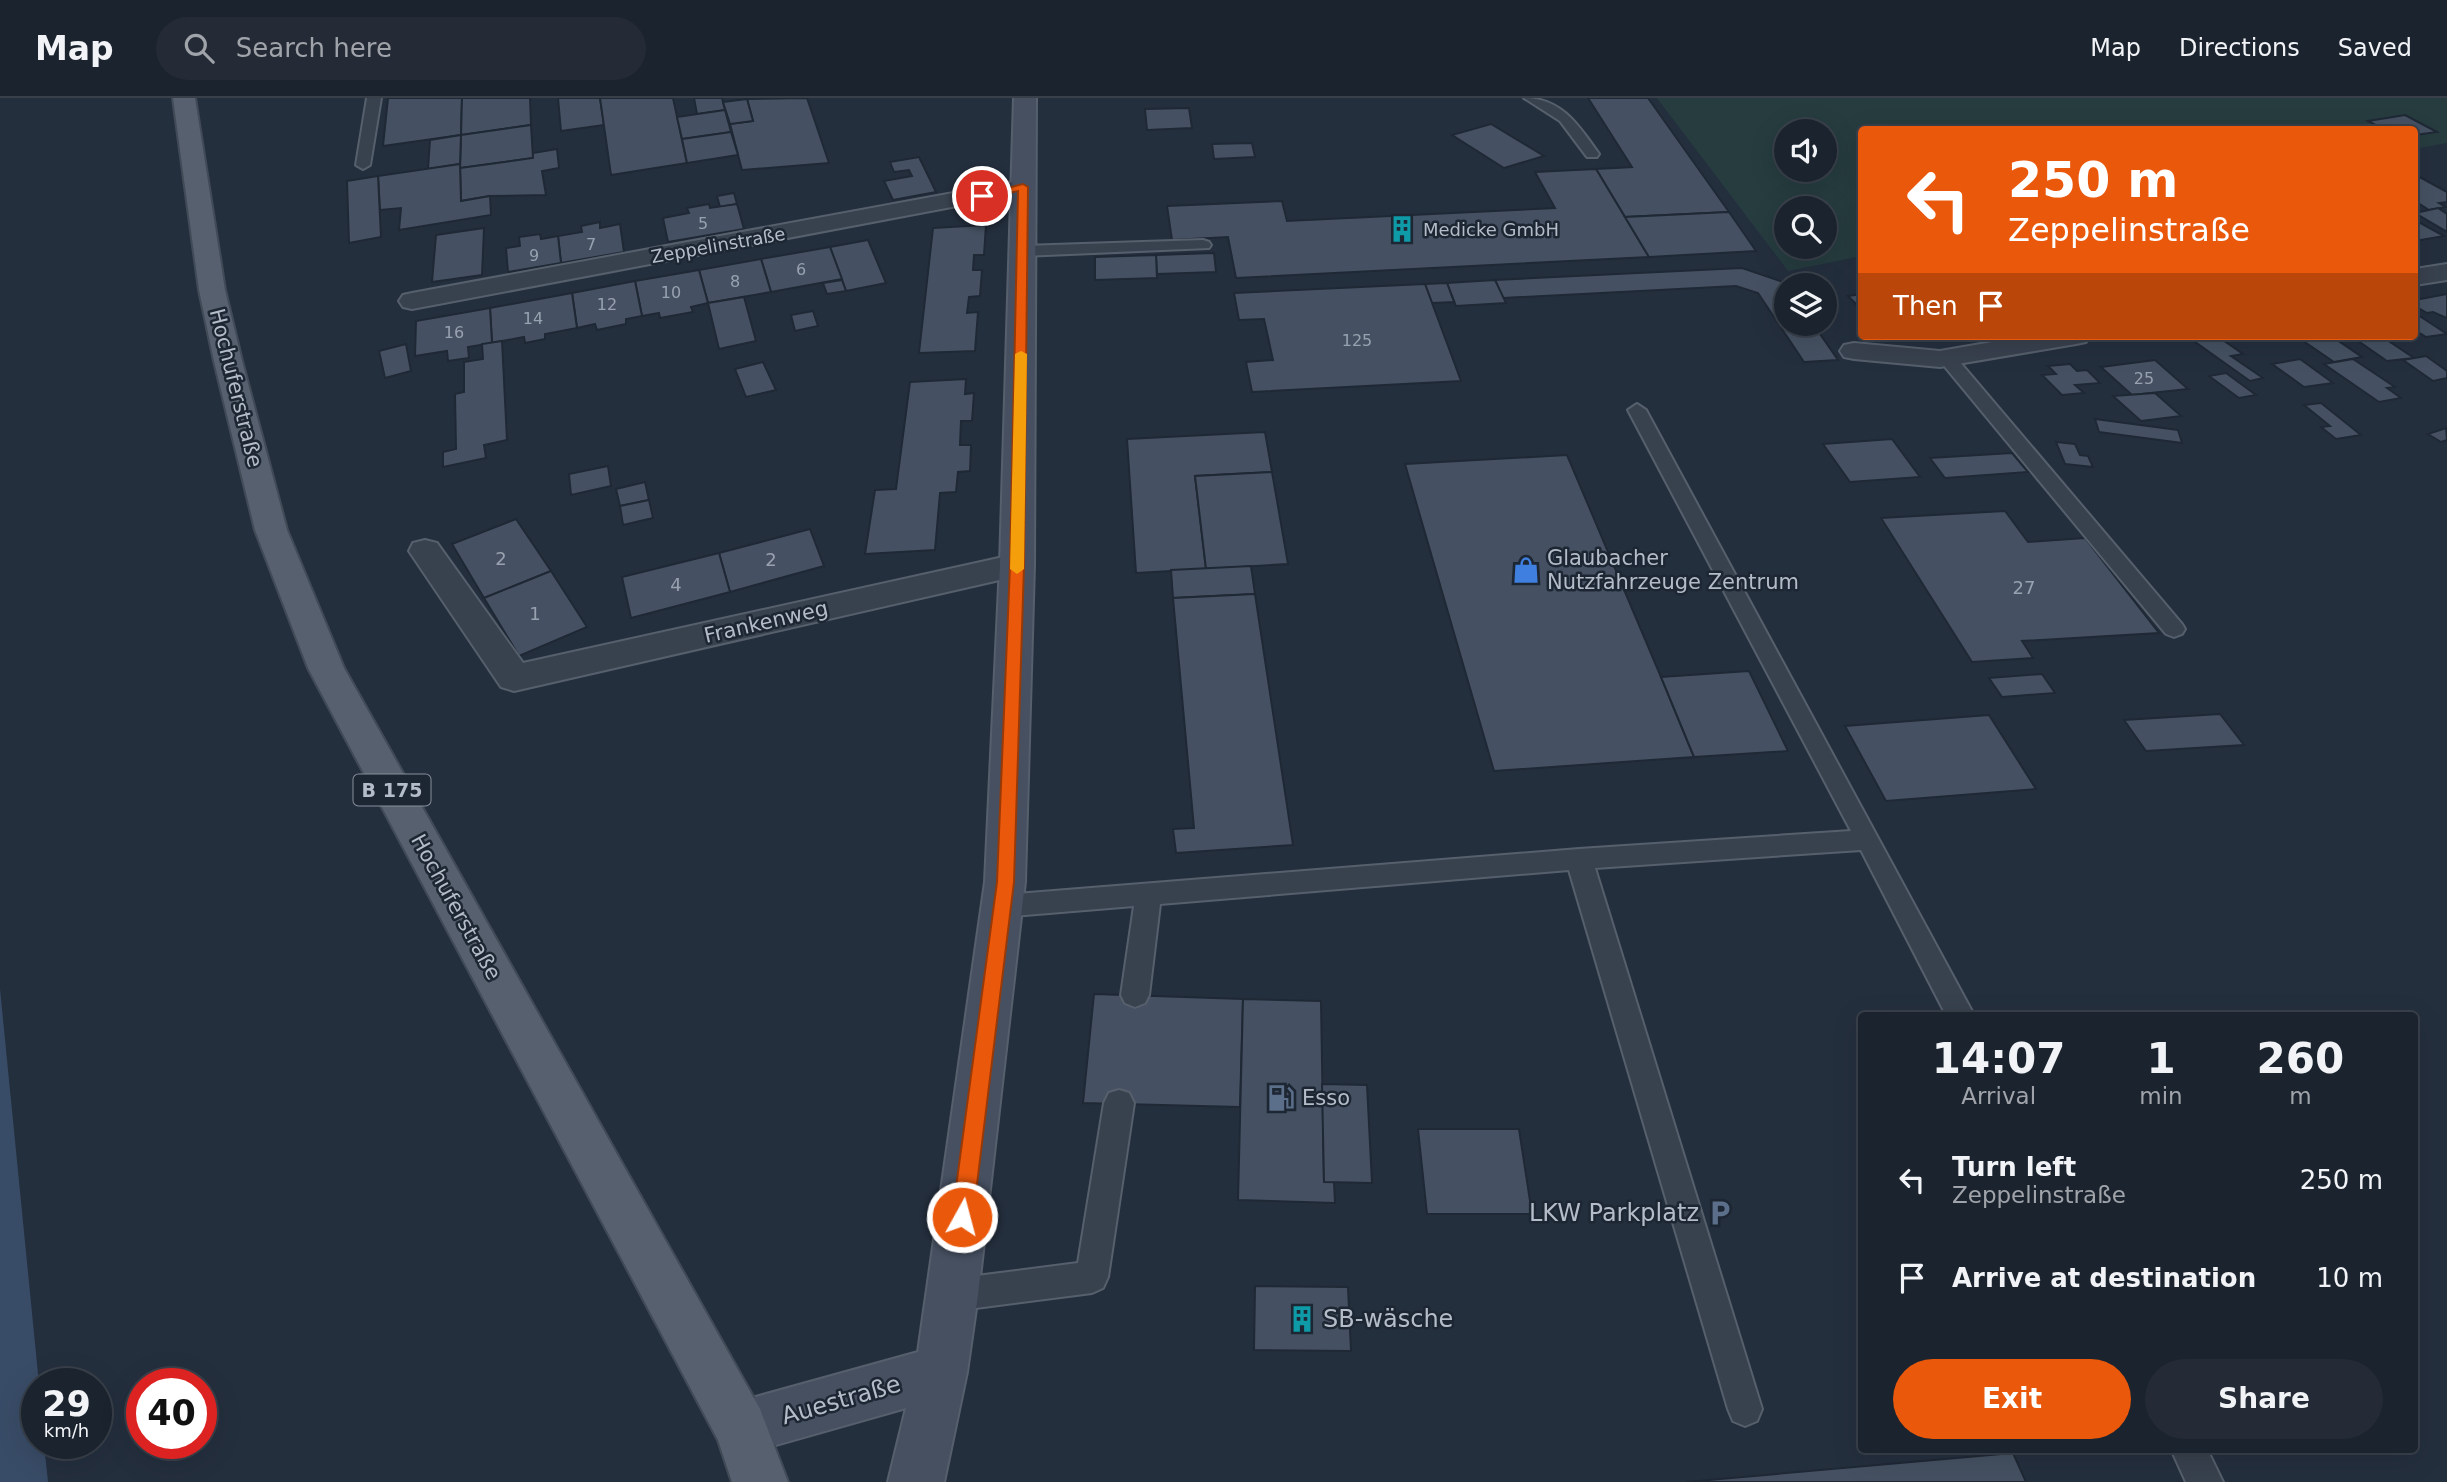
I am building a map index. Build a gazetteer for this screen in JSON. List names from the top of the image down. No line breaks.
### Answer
{"streets":{"main road":["Hochuferstraße","B 175"],"street":["Zeppelinstraße","Frankenweg","Auestraße"]},"crossings":[["Zeppelinstraße","Auestraße"],["Hochuferstraße","Auestraße"],["Frankenweg","Auestraße"]],"places":{"building":["Medicke GmbH","SB-wäsche"],"shop":["Glaubacher Nutzfahrzeuge Zentrum"],"fuel station":["Esso"],"parking":["LKW Parkplatz"]},"house_numbers":["5","7","9","6","8","10","12","14","16","125","25","2","2","4","27","1"],"page":{"header":"Map","search":"Search here","nav":["Map","Directions","Saved"],"turn":["250 m","Zeppelinstraße"],"then":"Then","eta":["14:07","Arrival","1","min","260","m"],"list":[{"name":"Turn left","note":"Zeppelinstraße","value":"250 m"},{"name":"Arrive at destination","value":"10 m"}],"buttons":["Exit","Share"],"speed":"29 km/h","limit":"40"}}
